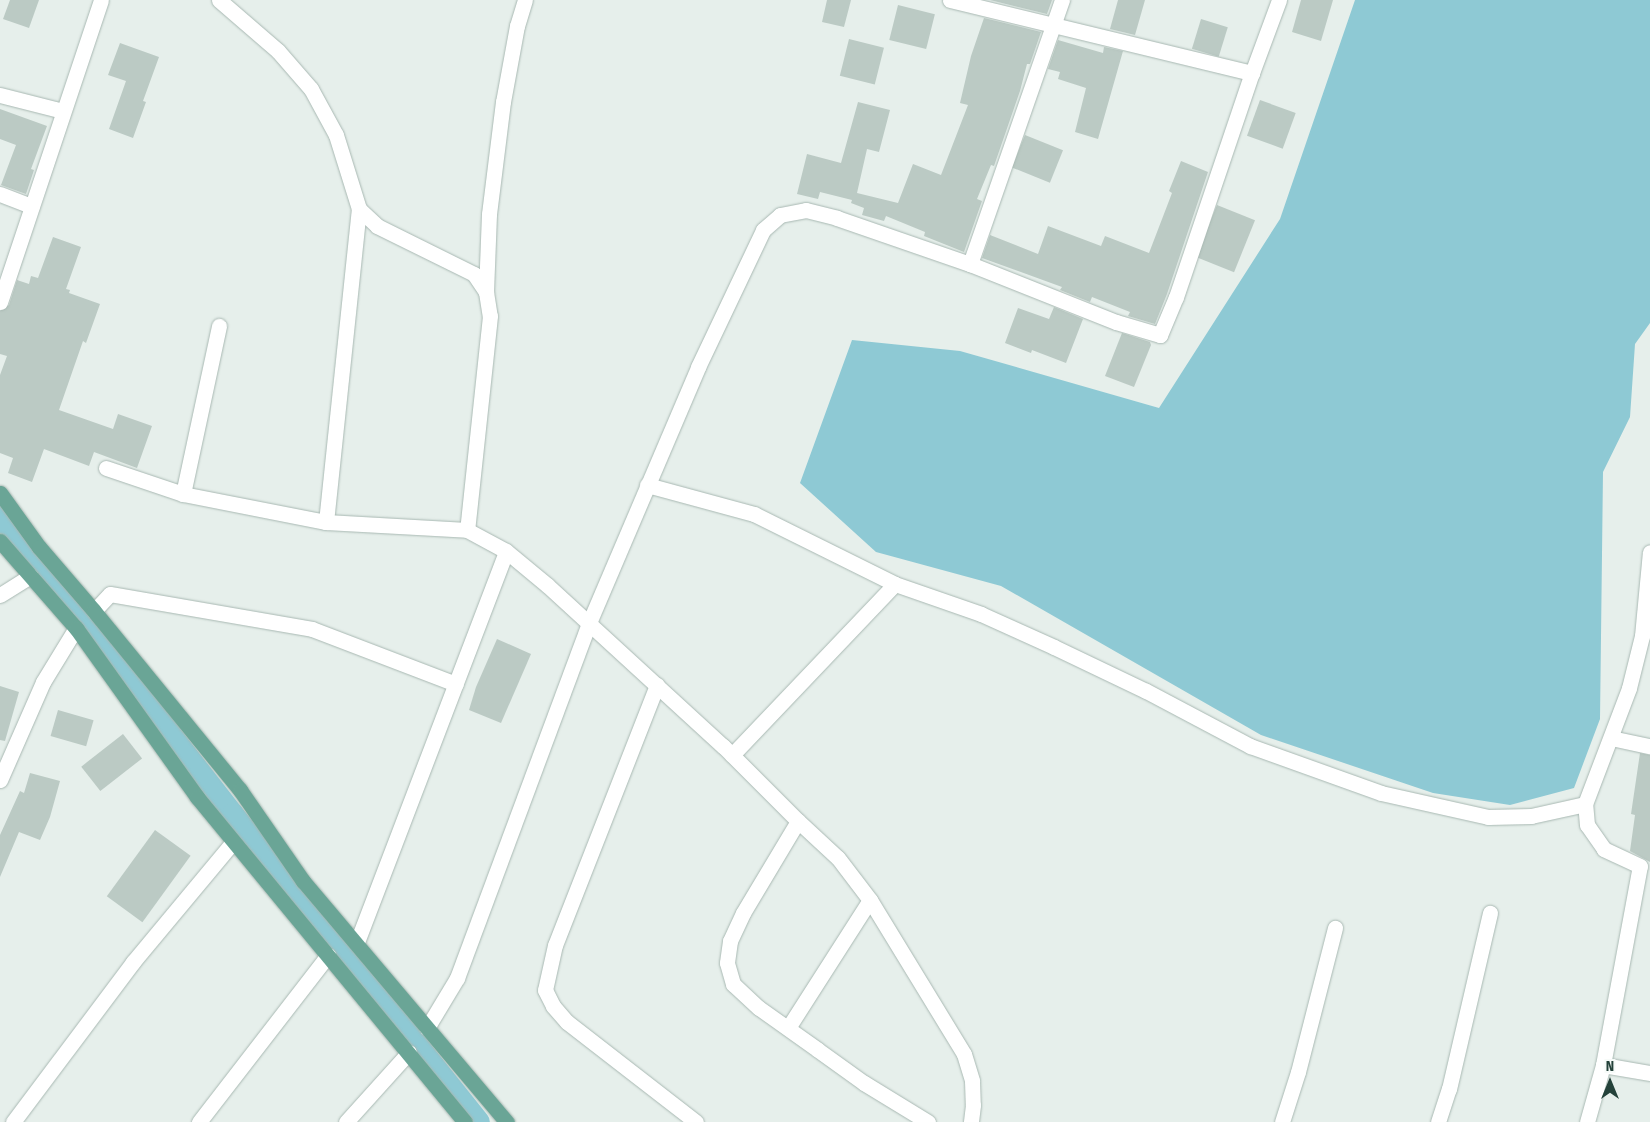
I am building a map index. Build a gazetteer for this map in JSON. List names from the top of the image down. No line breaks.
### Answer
{"north":"top"}
